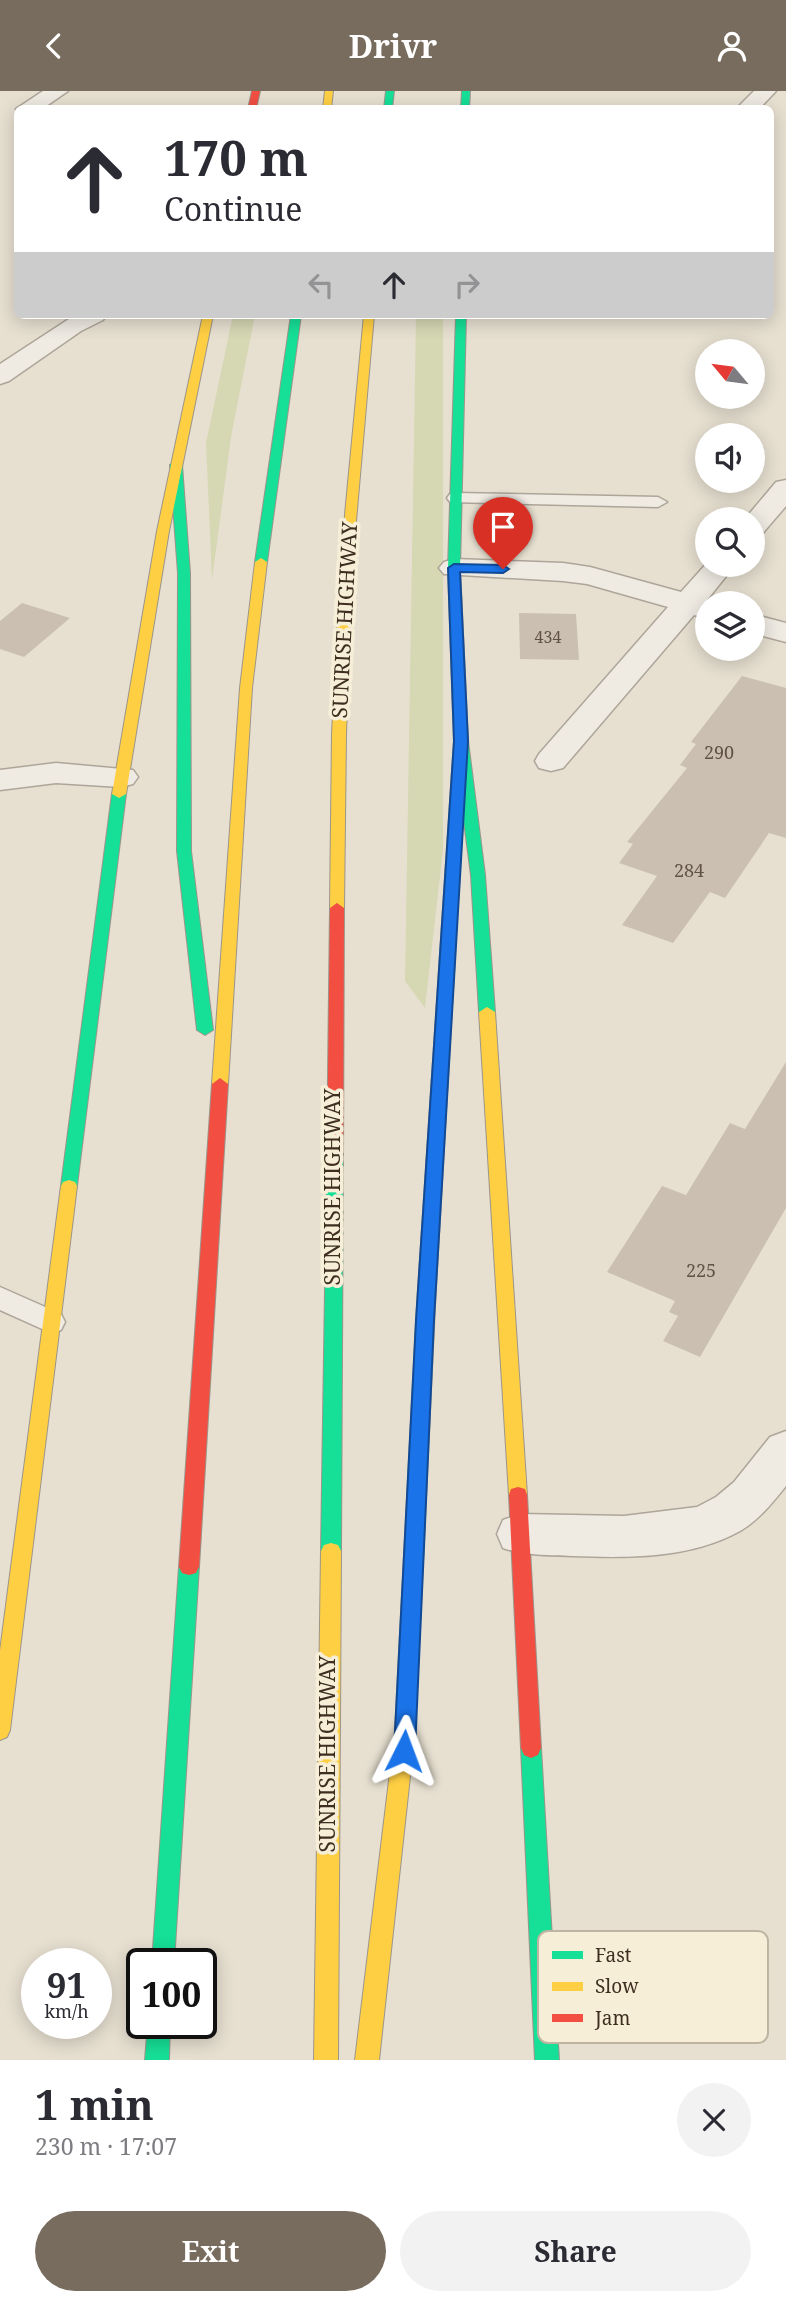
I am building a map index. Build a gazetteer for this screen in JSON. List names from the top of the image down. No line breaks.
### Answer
{"streets":{"main road":["SUNRISE HIGHWAY"]},"house_numbers":["434","290","284","225"],"legend":["Fast","Slow","Jam"],"north":"top left","page":{"header":"Drivr","turn":["170 m","Continue"],"speed":"91 km/h","limit":"100","heading":["1 min","230 m · 17:07"],"buttons":["Exit","Share"]}}
